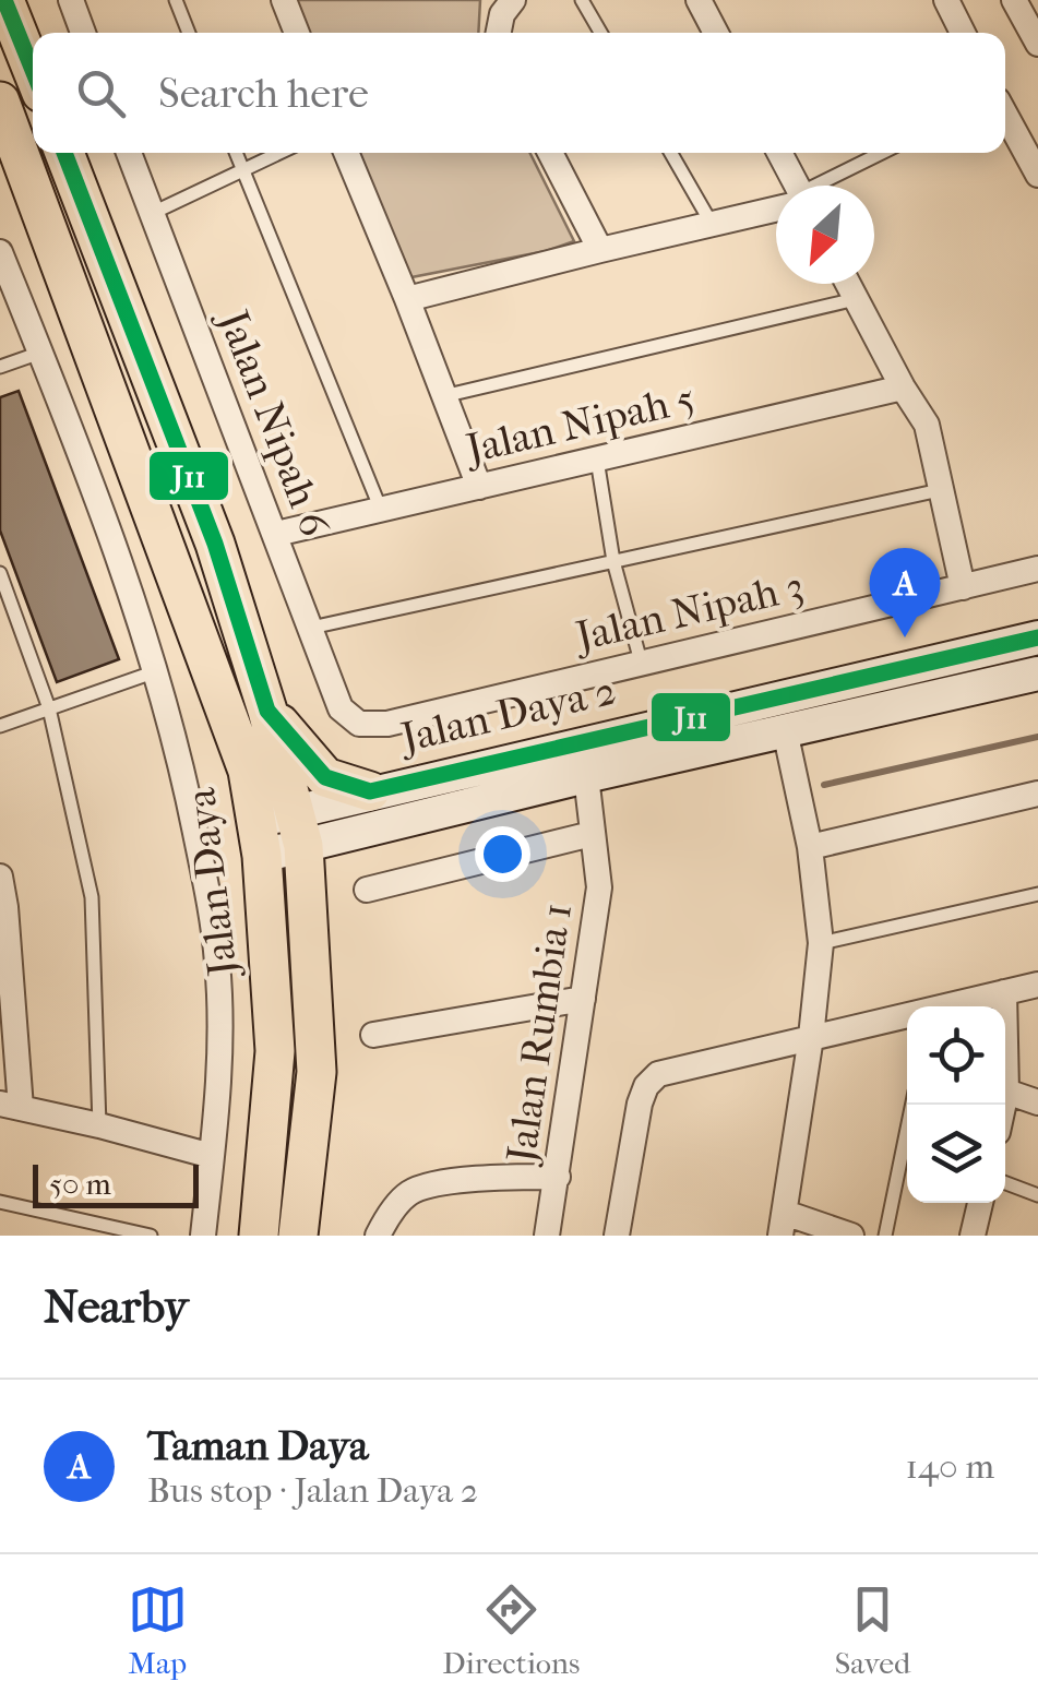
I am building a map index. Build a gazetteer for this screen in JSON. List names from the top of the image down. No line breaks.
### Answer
{"streets":{"main road":["Jalan Daya 2","Jalan Daya"],"street":["Jalan Nipah 6","Jalan Nipah 5","Jalan Nipah 3","Jalan Rumbia 1"]},"crossings":[["Jalan Nipah 6","Jalan Nipah 5"],["Jalan Nipah 6","Jalan Nipah 3"],["Jalan Daya 2","Jalan Daya"],["Jalan Daya 2","Jalan Rumbia 1"]],"lines":["transit line J11"],"scale_bar":"50 m","north":"bottom left","page":{"search":"Search here","pins":"A","scale":"50 m","heading":"Nearby","list":[{"mark":"A","name":"Taman Daya","note":"Bus stop · Jalan Daya 2","value":"140 m"}],"nav":["Map","Directions","Saved"]}}
